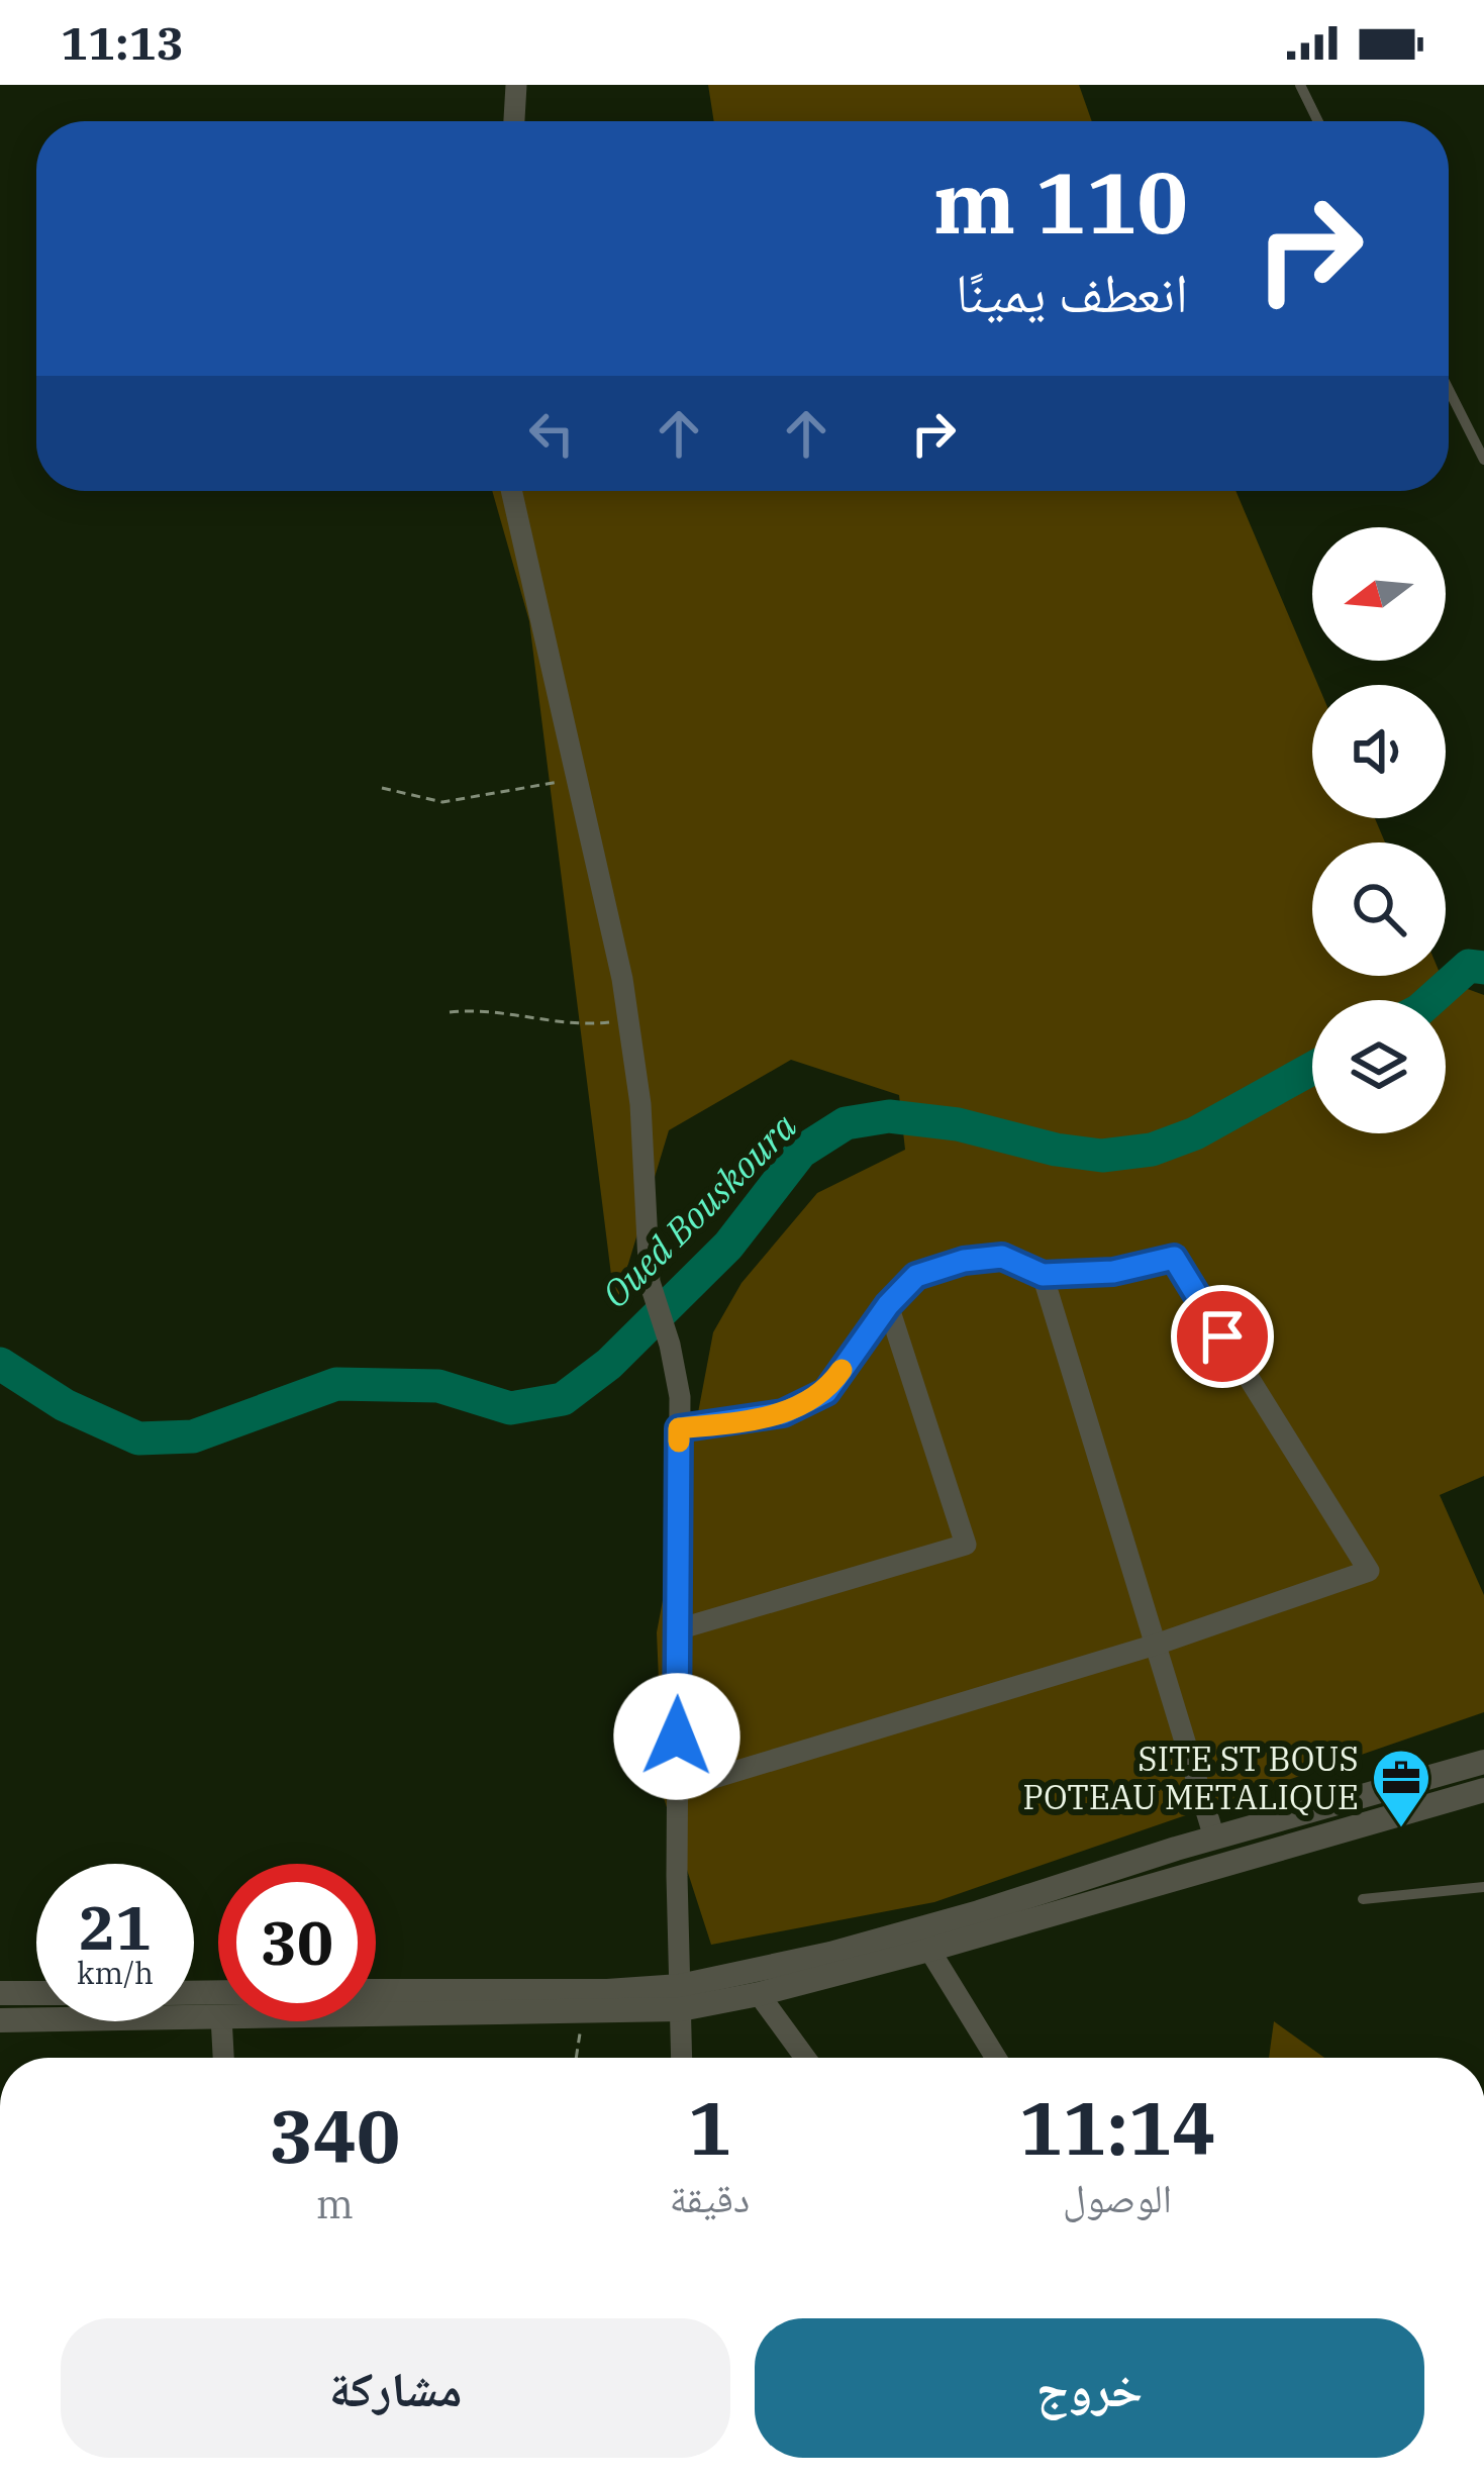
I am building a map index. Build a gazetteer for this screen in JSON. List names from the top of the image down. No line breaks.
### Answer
{"water":["Oued Bouskoura"],"places":{"office":["SITE ST BOUS POTEAU METALIQUE"]},"north":"left","page":{"status":"11:13","turn":["110 m","انعطف يمينًا"],"speed":"21 km/h","limit":"30","eta":["11:14","الوصول","1","دقيقة","340","m"],"buttons":["خروج","مشاركة"]}}
